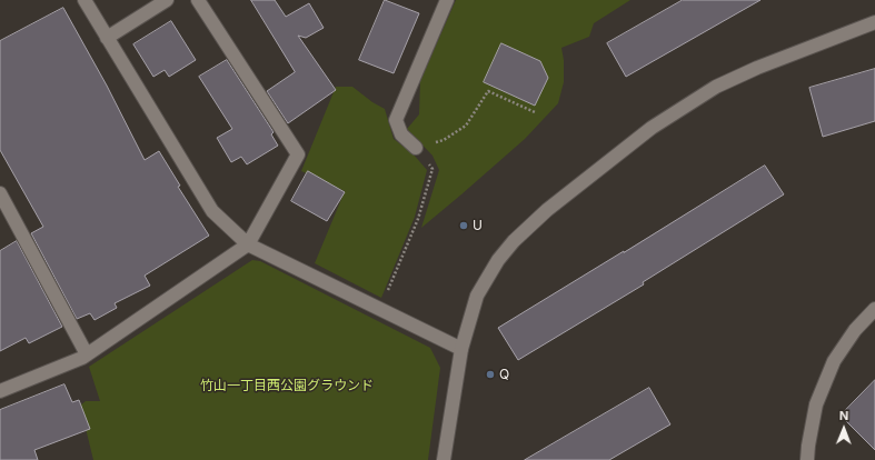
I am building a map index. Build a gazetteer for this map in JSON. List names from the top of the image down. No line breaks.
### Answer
{"parks":["竹山一丁目西公園グラウンド"],"places":["U","Q"],"north":"top"}
